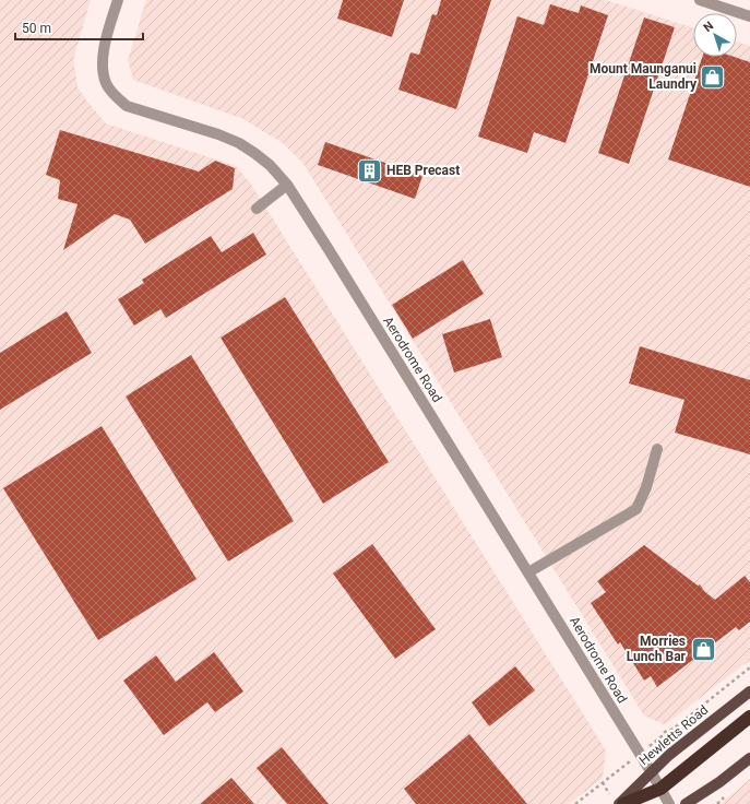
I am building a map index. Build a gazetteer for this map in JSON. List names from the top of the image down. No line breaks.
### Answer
{"streets":{"main road":["Hewletts Road"],"street":["Aerodrome Road"]},"crossings":[["Aerodrome Road","Hewletts Road"]],"places":{"shop":["Mount Maunganui Laundry","Morries Lunch Bar"],"building":["HEB Precast"]},"scale_bar":"50 m","north":"top left"}
